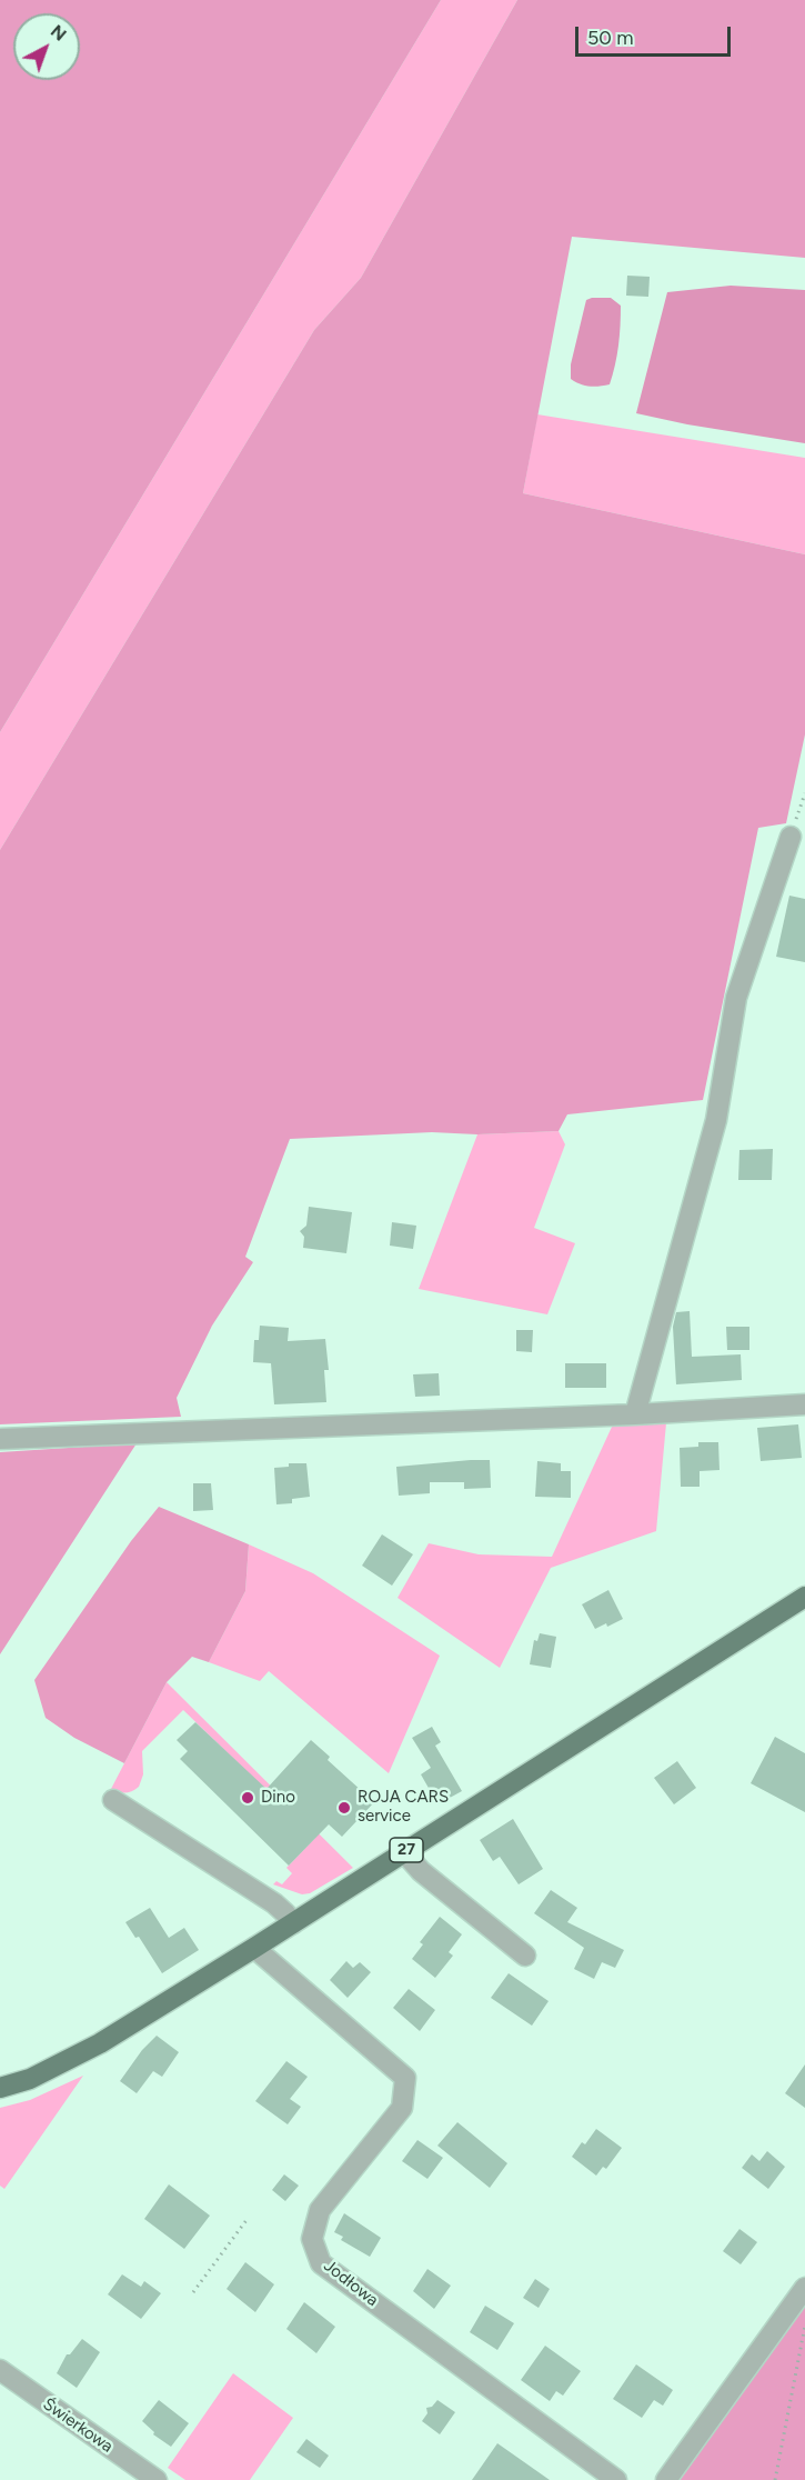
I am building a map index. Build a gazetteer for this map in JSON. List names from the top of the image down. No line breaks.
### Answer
{"streets":{"main road":["27"],"street":["Jodłowa","Świerkowa"]},"crossings":[["27","Jodłowa"]],"places":["Dino","ROJA CARS service"],"scale_bar":"50 m","north":"top right"}
